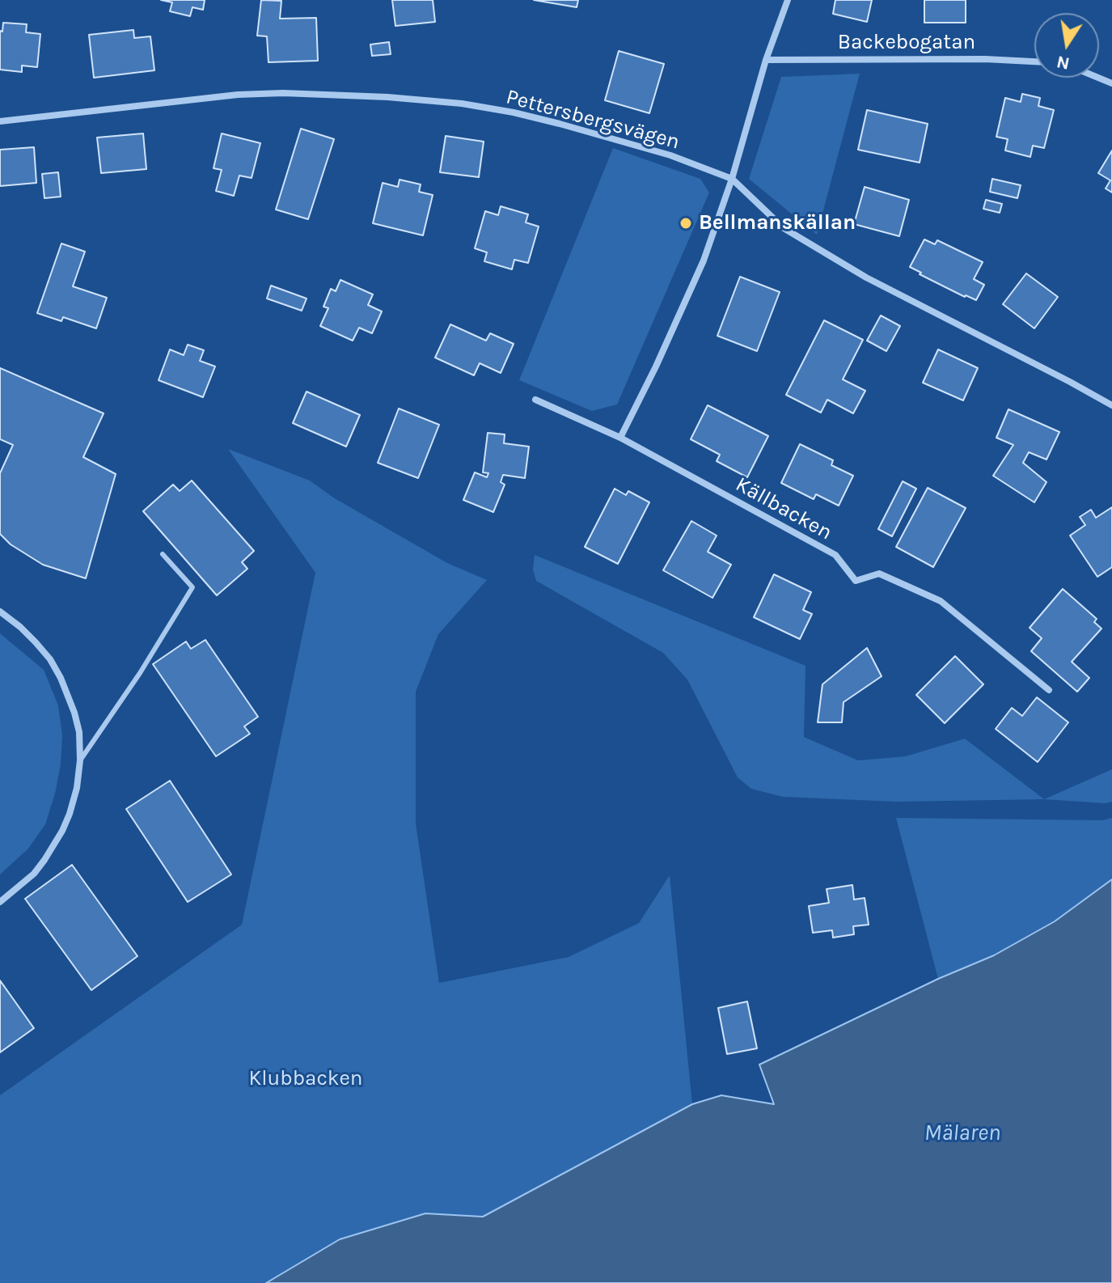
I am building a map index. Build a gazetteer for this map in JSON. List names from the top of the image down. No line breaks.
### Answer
{"streets":{"street":["Backebogatan","Pettersbergsvägen","Källbacken"]},"water":["Mälaren"],"parks":["Klubbacken"],"places":["Bellmanskällan"],"north":"bottom"}
